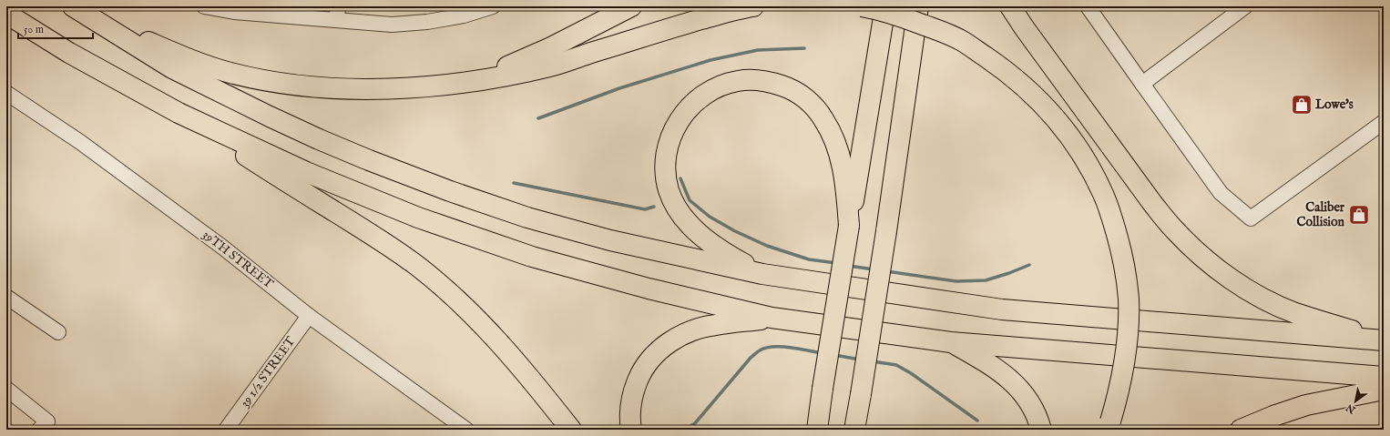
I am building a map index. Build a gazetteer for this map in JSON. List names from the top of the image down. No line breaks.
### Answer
{"streets":{"street":["39TH STREET","39 1/2 STREET"]},"crossings":[["39TH STREET","39 1/2 STREET"]],"places":{"shop":["Lowe's","Caliber Collision"]},"scale_bar":"50 m","north":"bottom left"}
